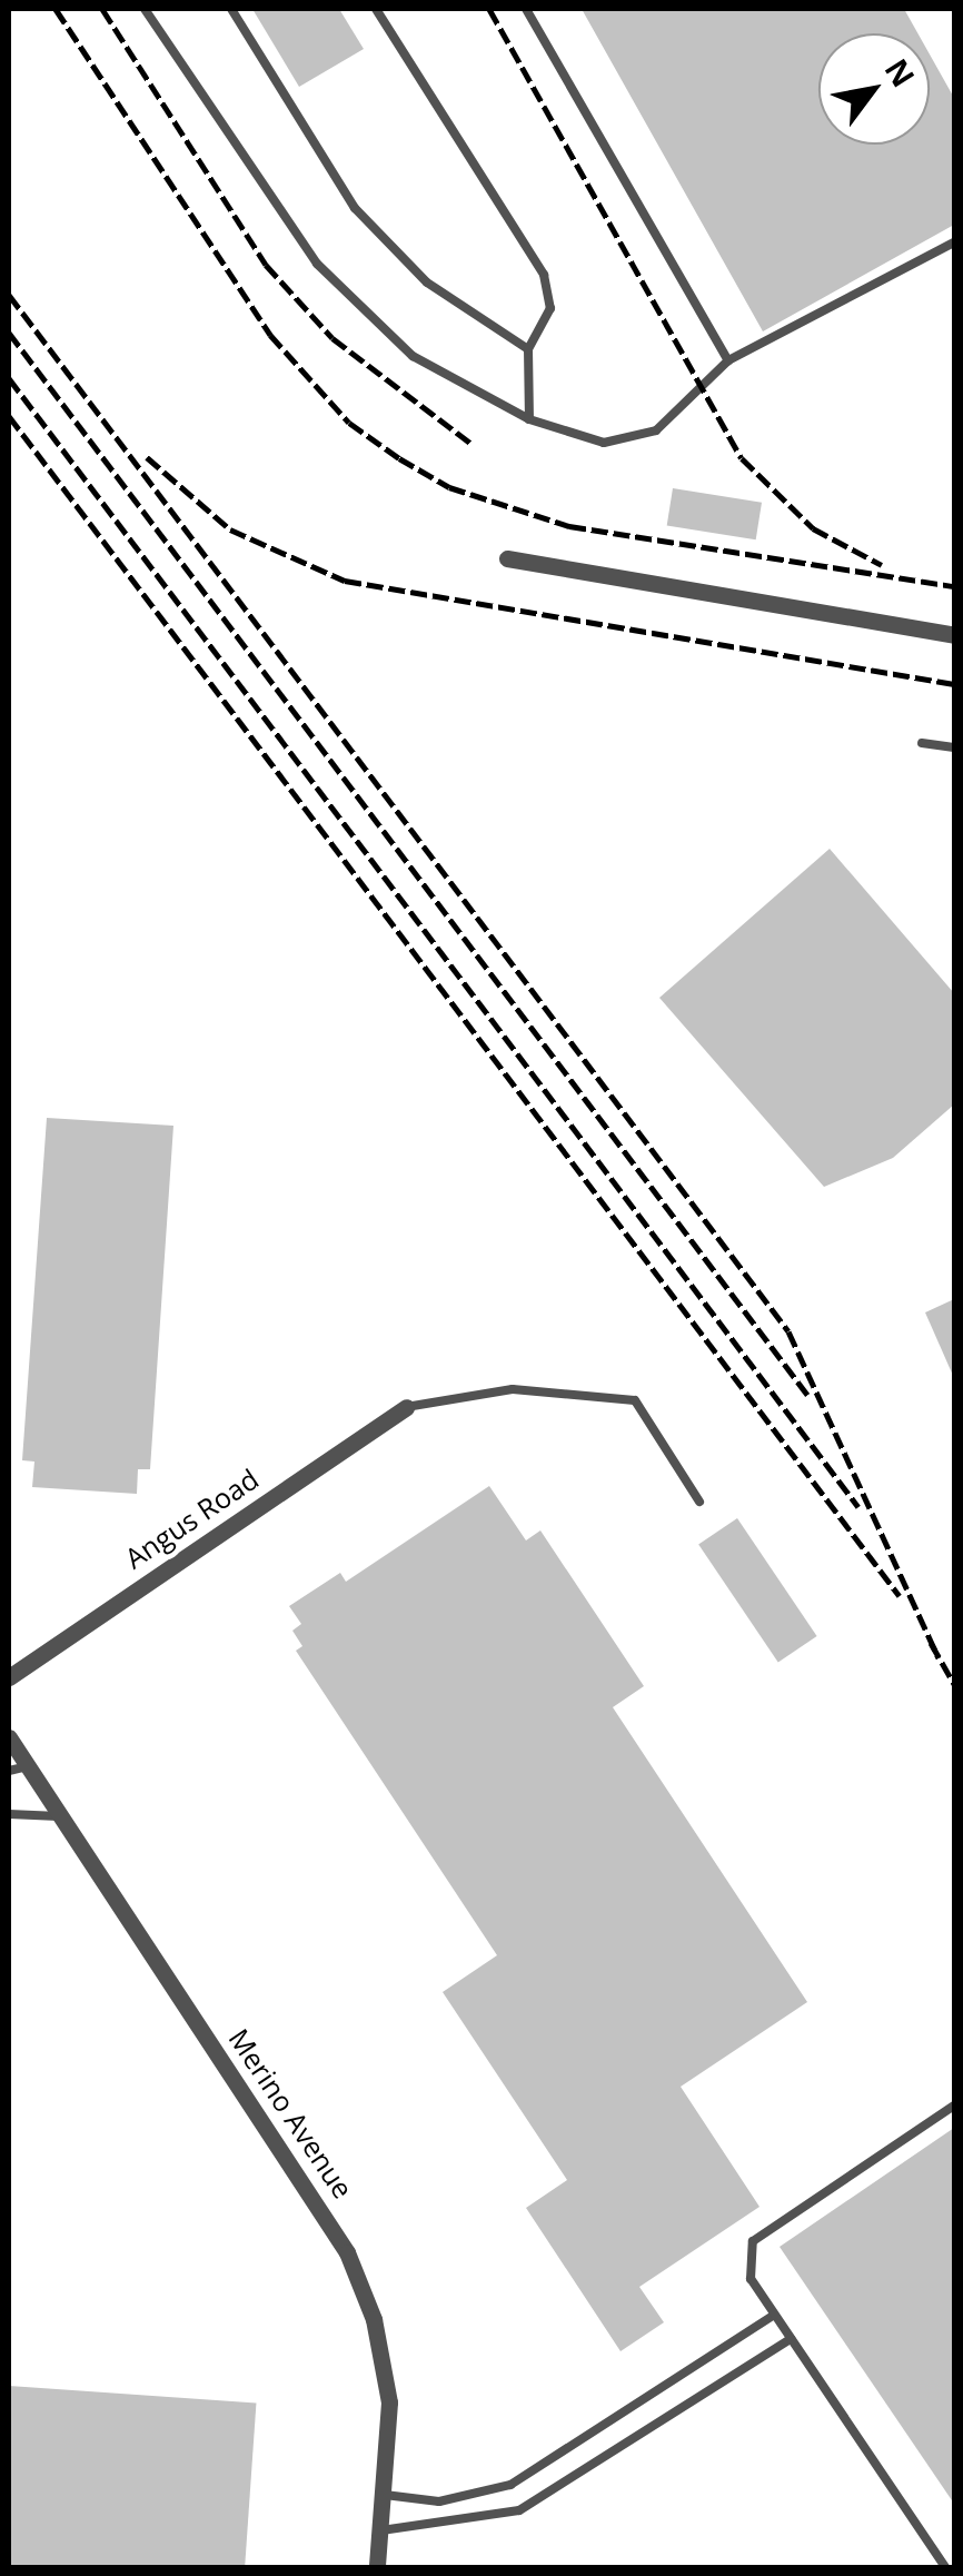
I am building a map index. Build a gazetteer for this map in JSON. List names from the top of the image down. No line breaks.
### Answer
{"streets":{"street":["Angus Road","Merino Avenue"]},"north":"top right"}
